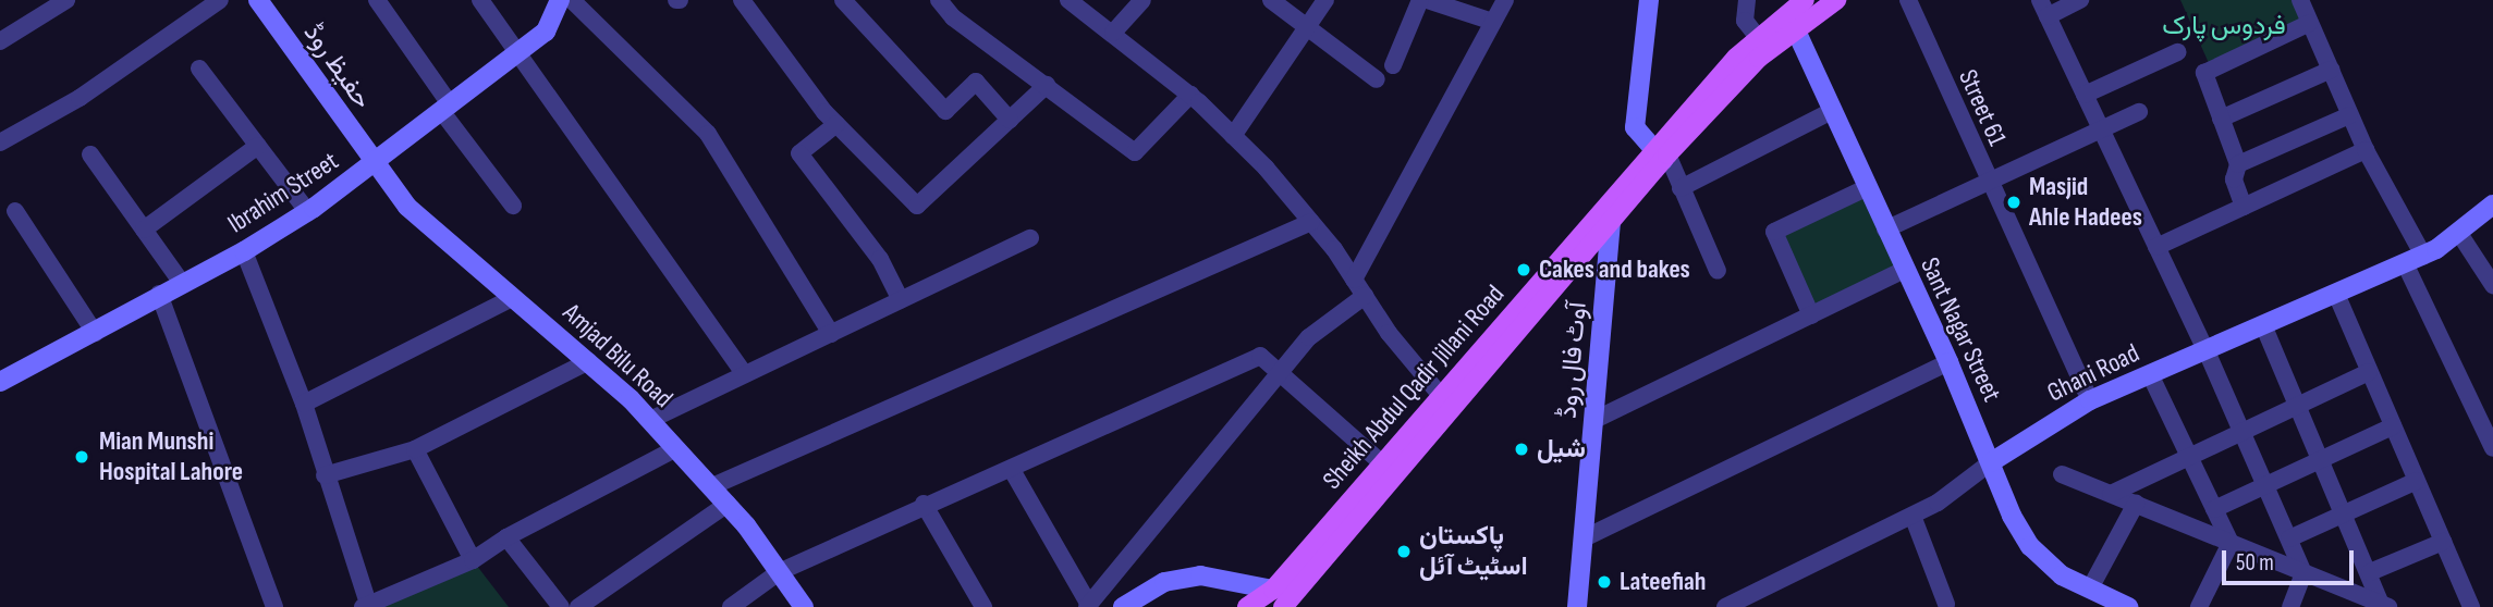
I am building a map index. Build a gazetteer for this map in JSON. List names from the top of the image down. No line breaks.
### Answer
{"streets":{"main road":["حفیظ روڈ","Ibrahim Street","Sant Nagar Street","Amjad Bilu Road","آوٹ فال روڈ","Ghani Road","Sheikh Abdul Qadir Jillani Road"],"street":["Street 61"]},"crossings":[["حفیظ روڈ","Ibrahim Street"],["حفیظ روڈ","Amjad Bilu Road"],["Street 61","Ghani Road"],["Ibrahim Street","Amjad Bilu Road"],["Sant Nagar Street","Ghani Road"],["Sant Nagar Street","Sheikh Abdul Qadir Jillani Road"],["آوٹ فال روڈ","Sheikh Abdul Qadir Jillani Road"]],"parks":["فردوس پارک"],"places":["Masjid Ahle Hadees","Cakes and bakes","شیل","Mian Munshi Hospital Lahore","پاکستان اسٹیٹ آئل","Lateefiah"],"scale_bar":"50 m"}
